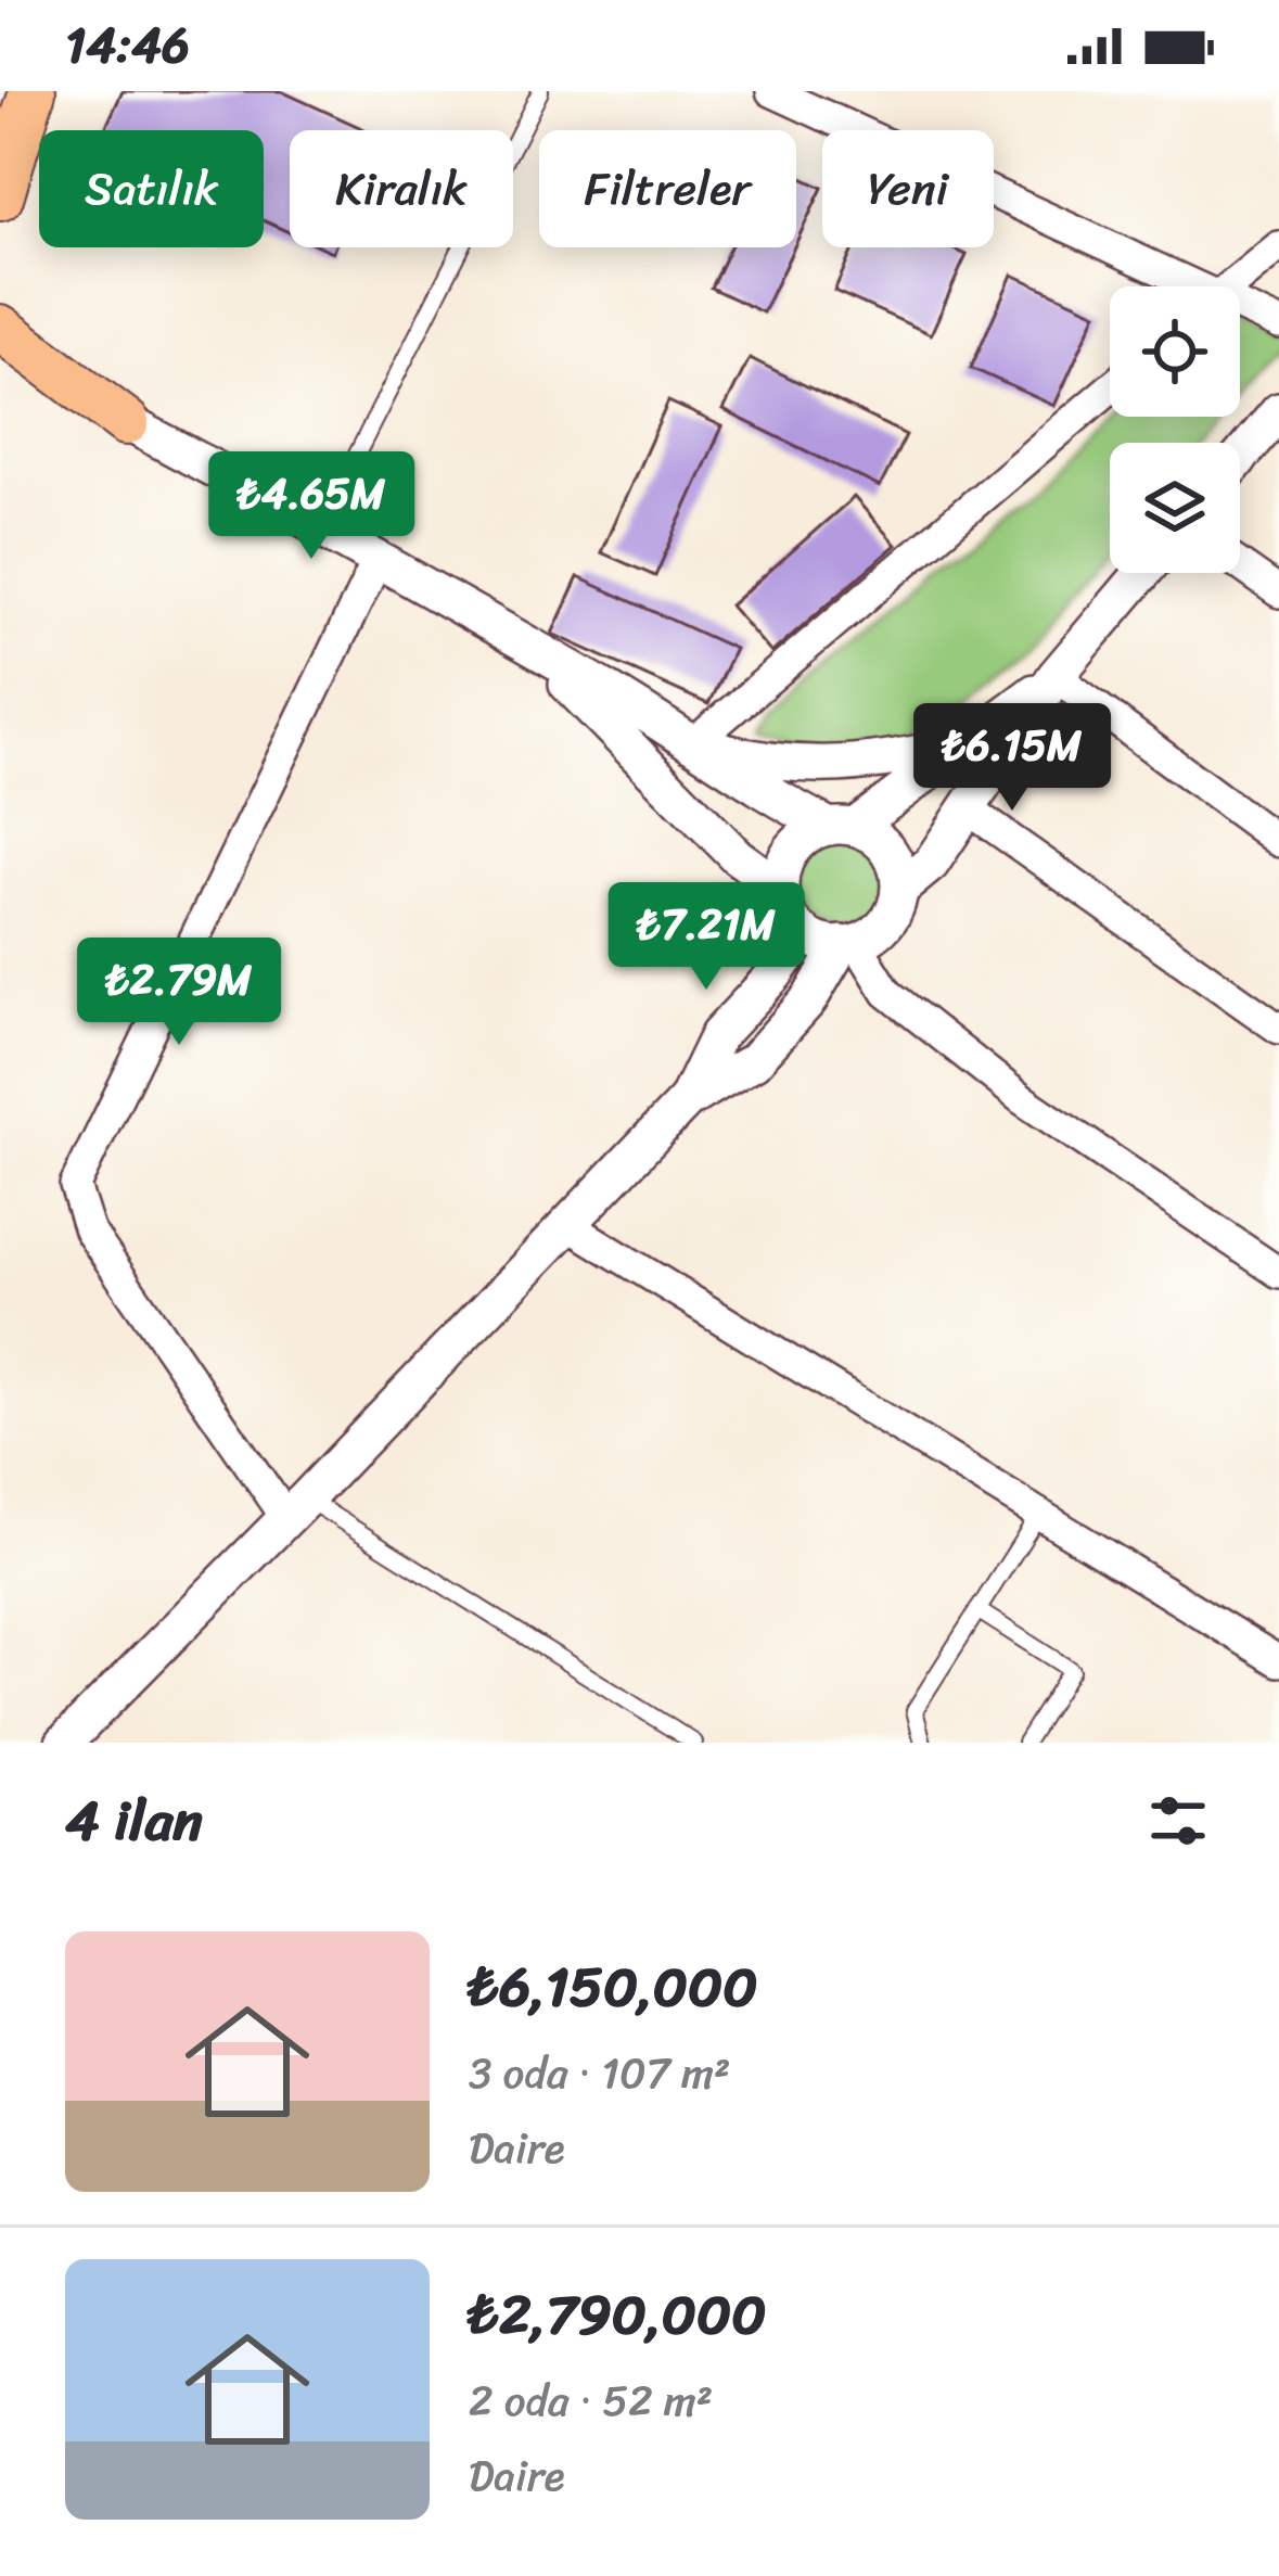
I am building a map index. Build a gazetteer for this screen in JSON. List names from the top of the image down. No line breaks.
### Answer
{"page":{"status":"14:46","chip":["Satılık","Kiralık","Filtreler","Yeni"],"price":["₺4.65M","₺6.15M","₺7.21M","₺2.79M"],"heading":"4 ilan","list":[{"name":"₺6,150,000","note":"3 oda · 107 m² · Daire"},{"name":"₺2,790,000","note":"2 oda · 52 m² · Daire"}]}}
